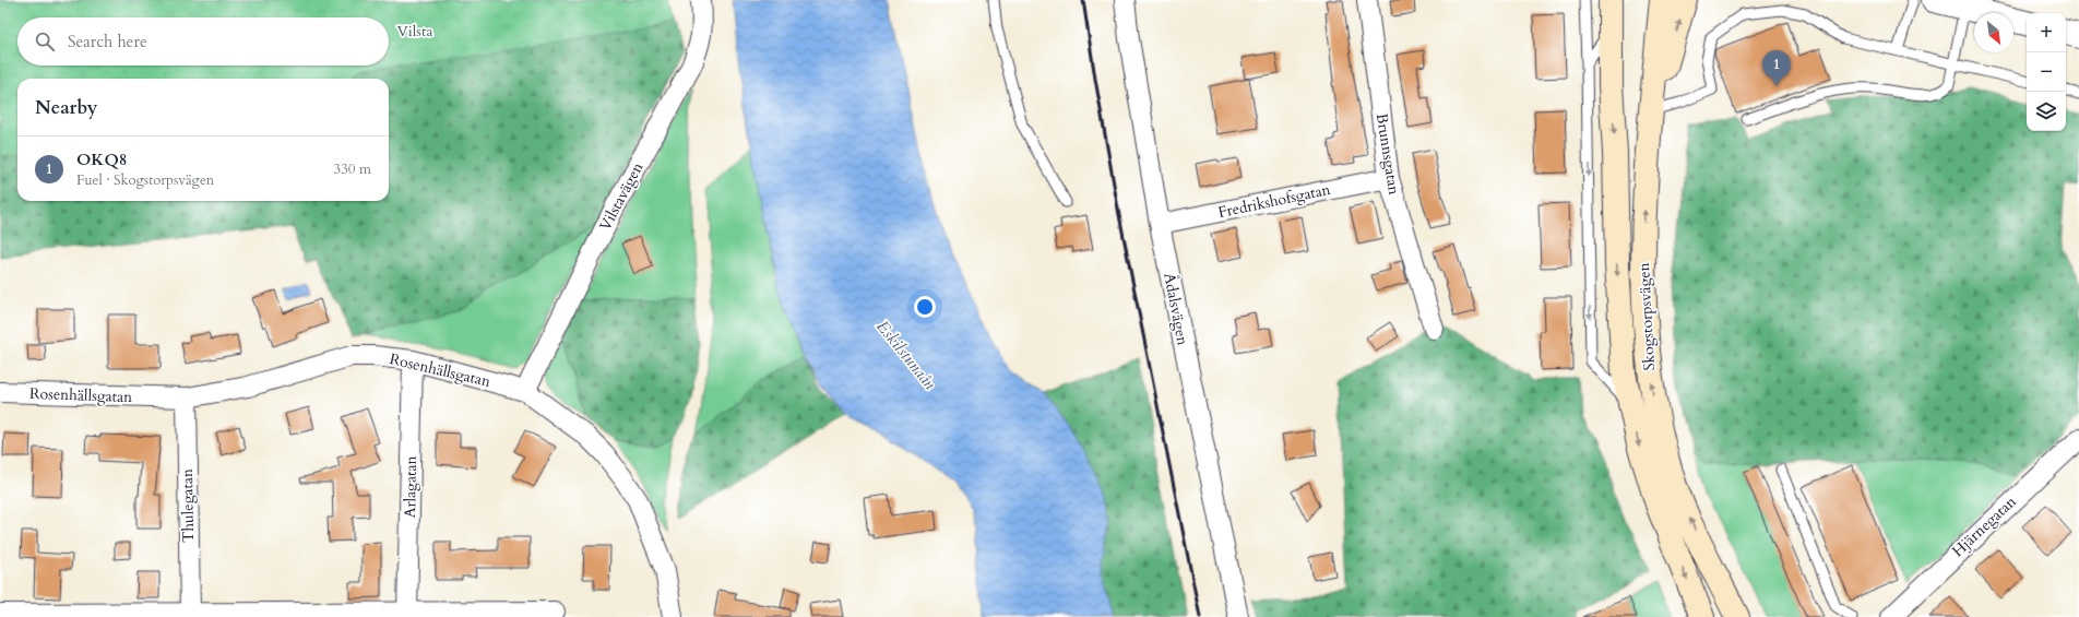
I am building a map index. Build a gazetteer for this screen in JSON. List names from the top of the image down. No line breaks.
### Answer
{"streets":{"main road":["Skogstorpsvägen"],"street":["Brunnsgatan","Vilstavägen","Fredrikshofsgatan","Ådalsvägen","Rosenhällsgatan","Arlagatan","Thulegatan","Hjärnegatan"]},"crossings":[["Brunnsgatan","Fredrikshofsgatan"],["Vilstavägen","Rosenhällsgatan"],["Fredrikshofsgatan","Ådalsvägen"],["Rosenhällsgatan","Arlagatan"],["Rosenhällsgatan","Thulegatan"]],"water":["Eskilstunaån"],"parks":["Vilsta"],"north":"bottom right","page":{"map_buttons":["+","−"],"search":"Search here","pins":"1","heading":"Nearby","list":[{"mark":"1","name":"OKQ8","note":"Fuel · Skogstorpsvägen","value":"330 m"}]}}
